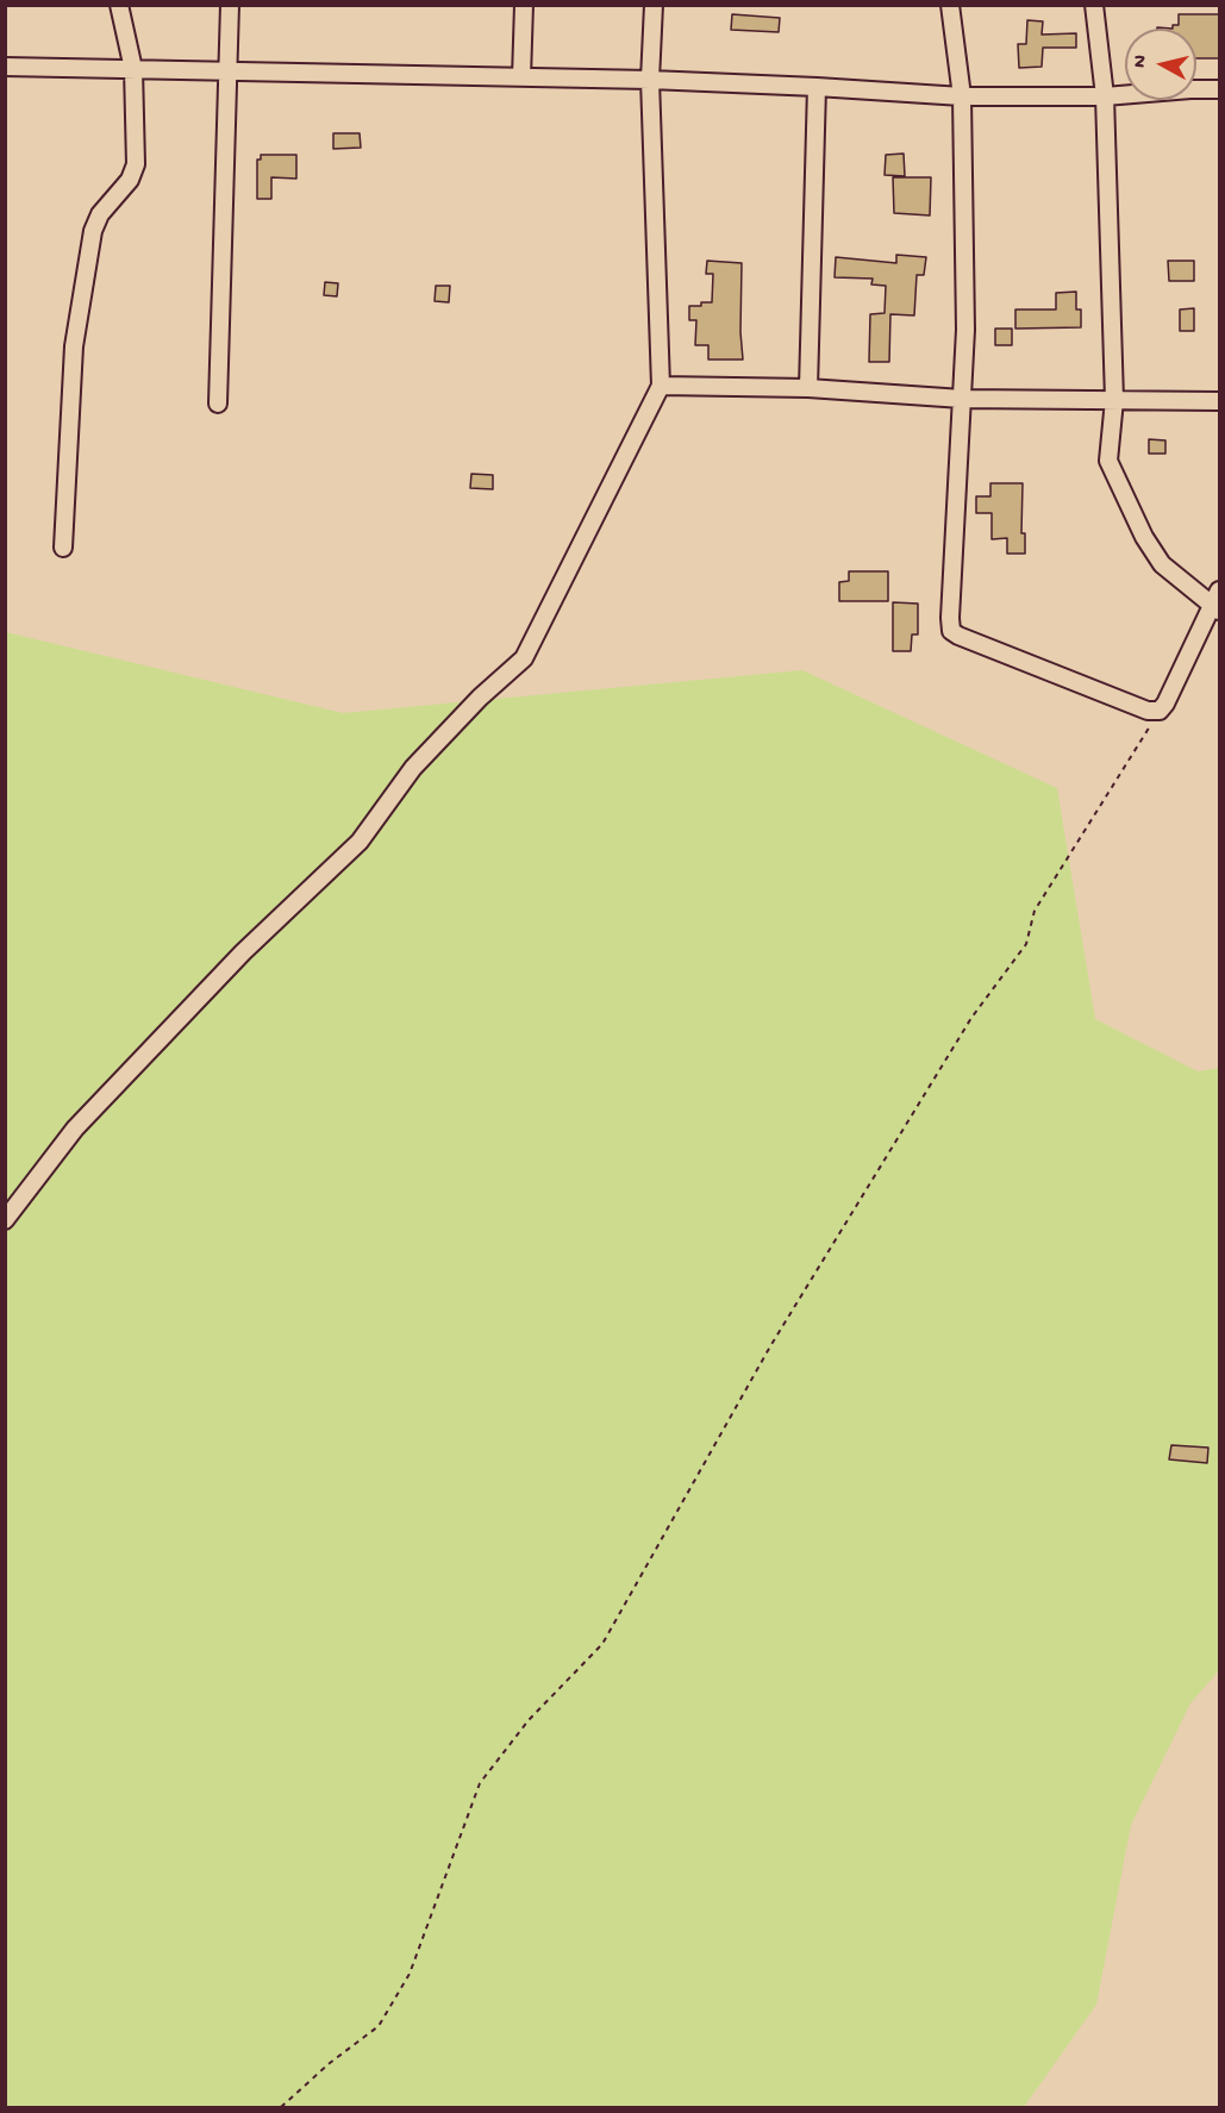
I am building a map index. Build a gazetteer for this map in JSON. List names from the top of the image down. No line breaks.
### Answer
{"north":"left"}
